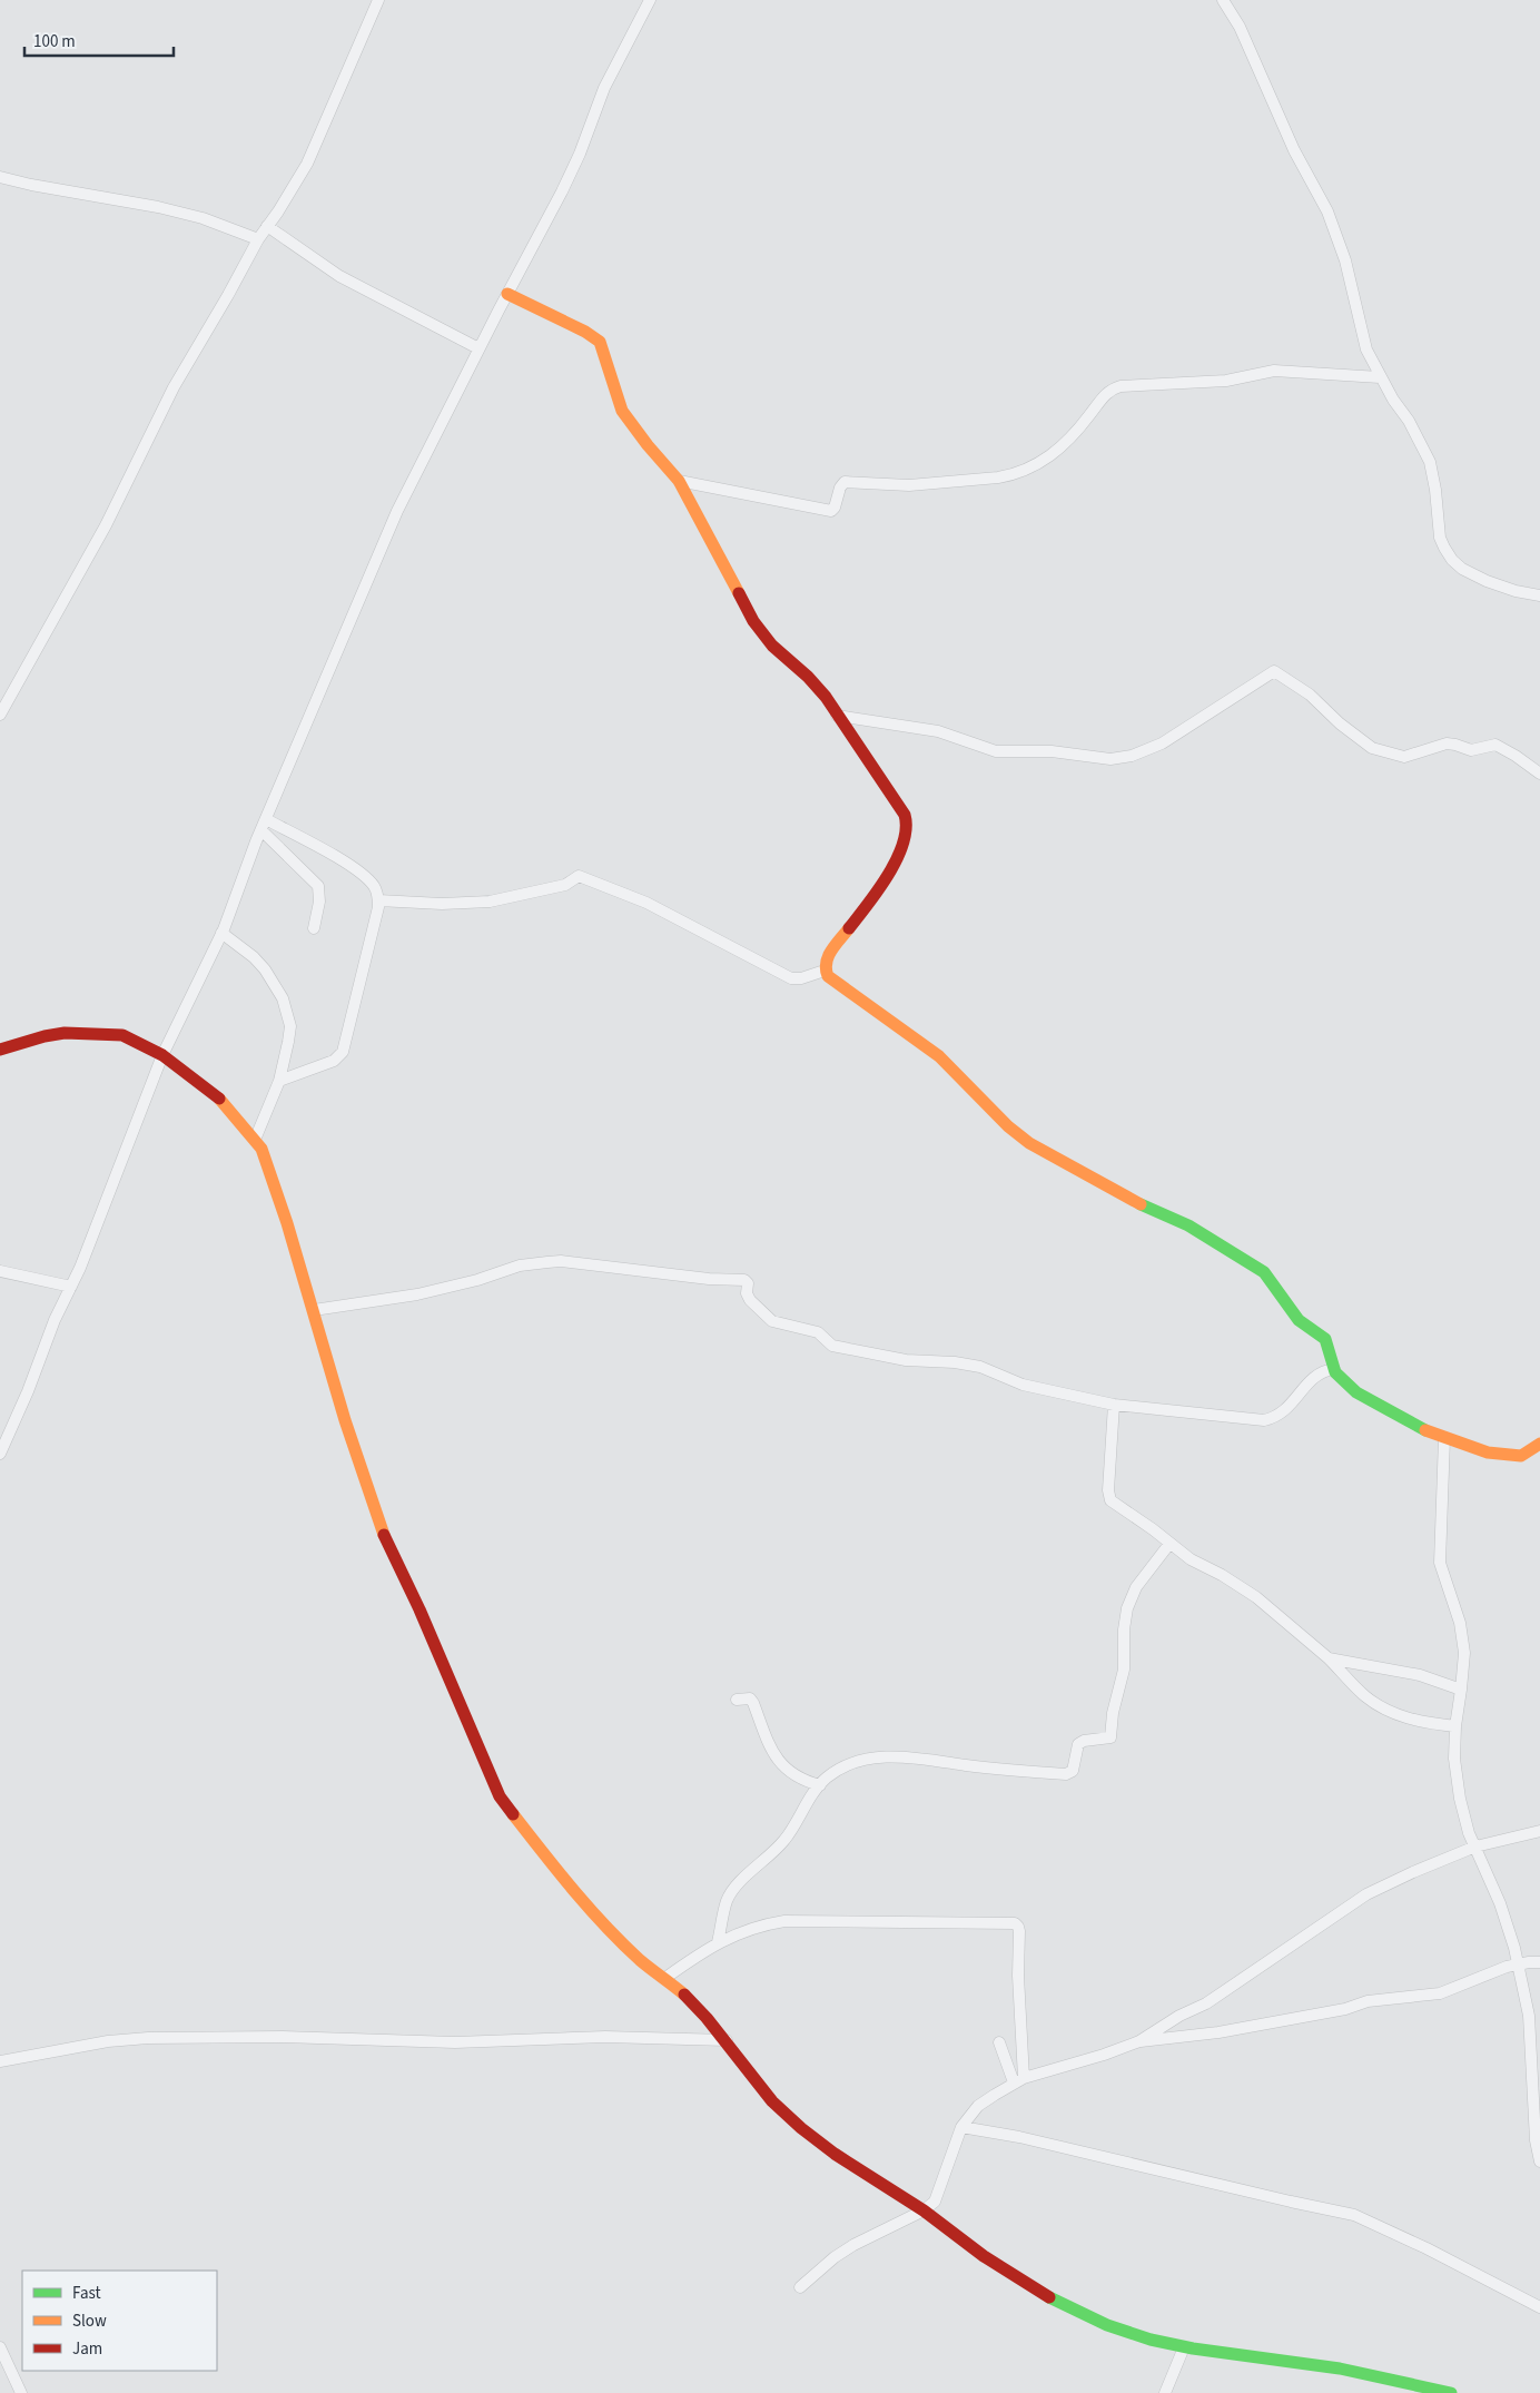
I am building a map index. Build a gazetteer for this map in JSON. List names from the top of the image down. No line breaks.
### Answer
{"legend":["Fast","Slow","Jam"],"scale_bar":"100 m"}
